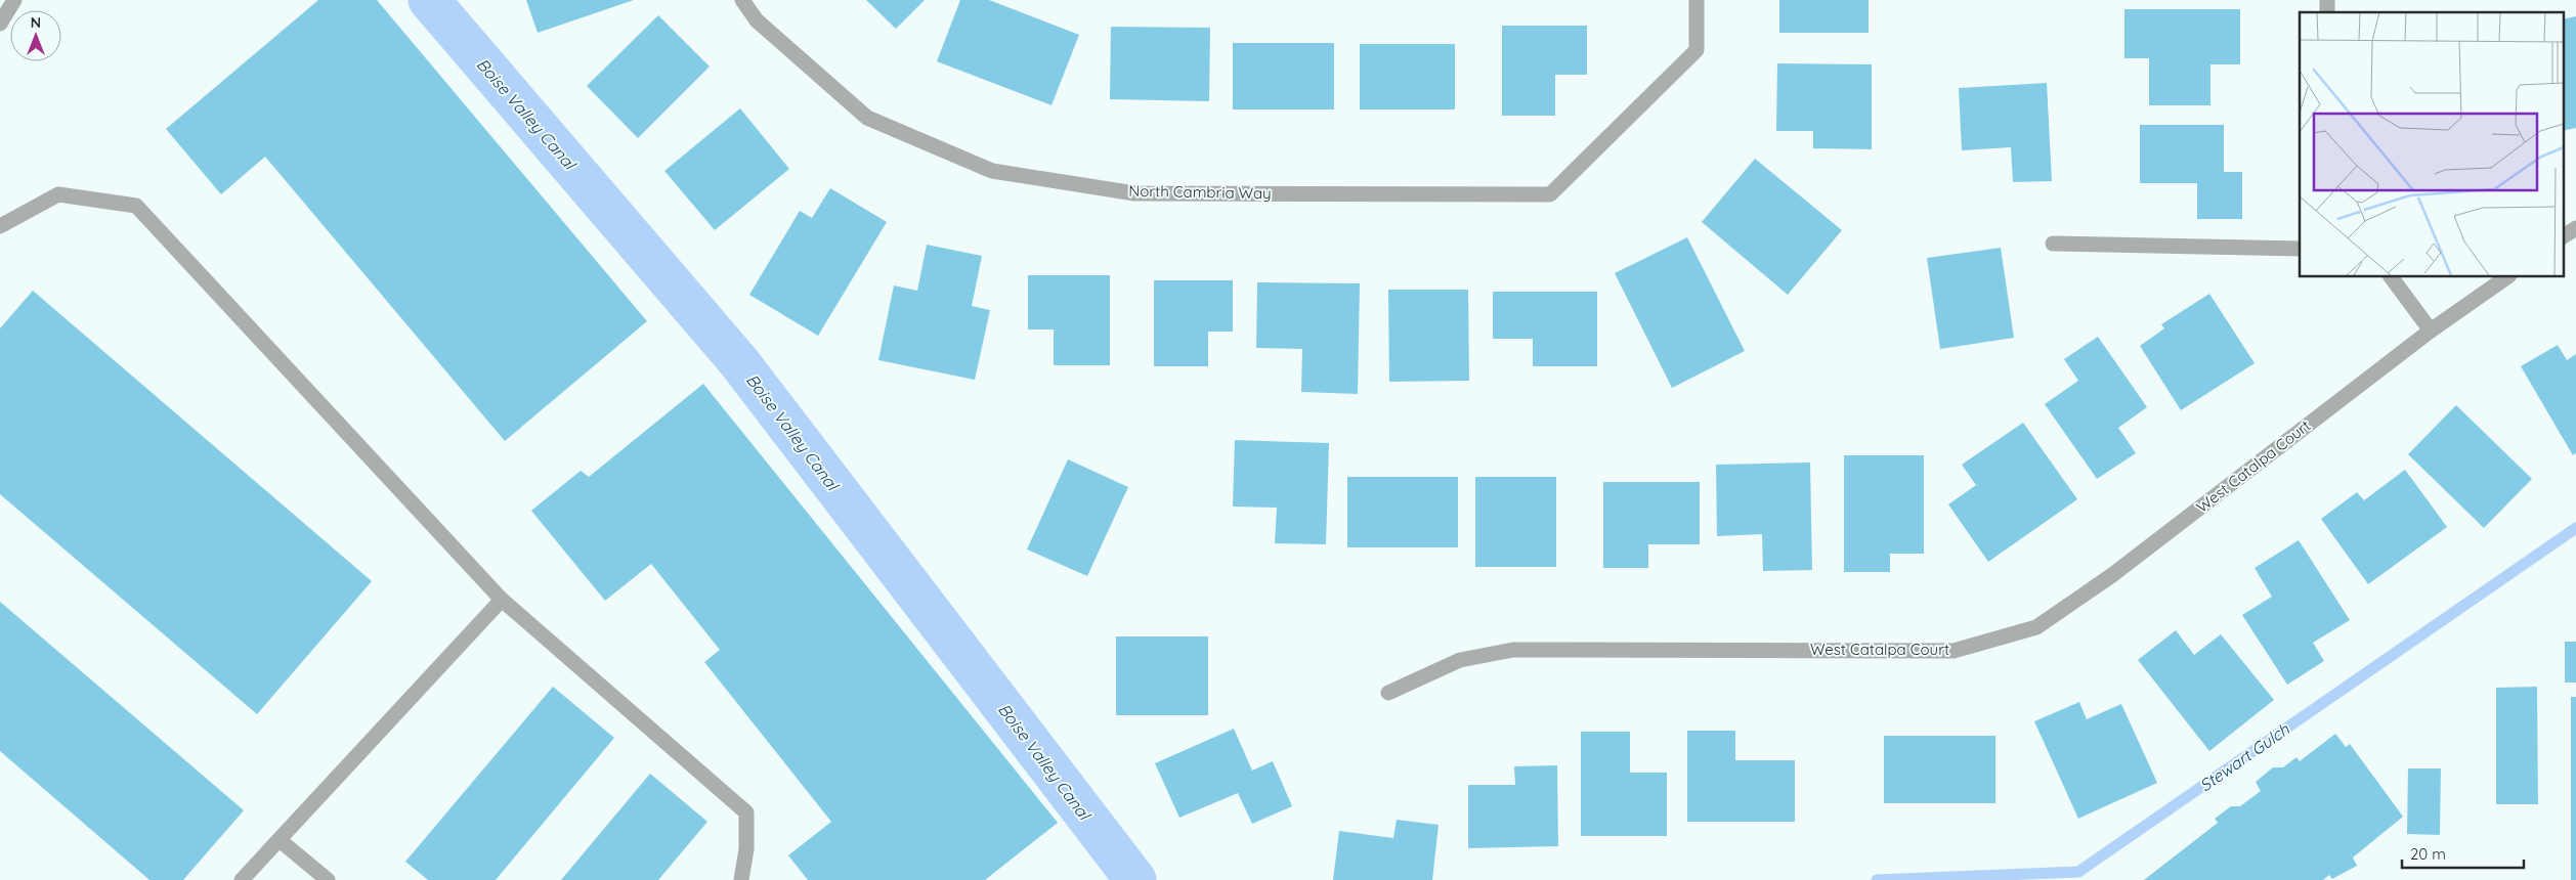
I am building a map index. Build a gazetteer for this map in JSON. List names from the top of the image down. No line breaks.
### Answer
{"streets":{"street":["North Cambria Way","West Catalpa Court"]},"water":["Boise Valley Canal","Stewart Gulch"],"scale_bar":"20 m","north":"top"}
